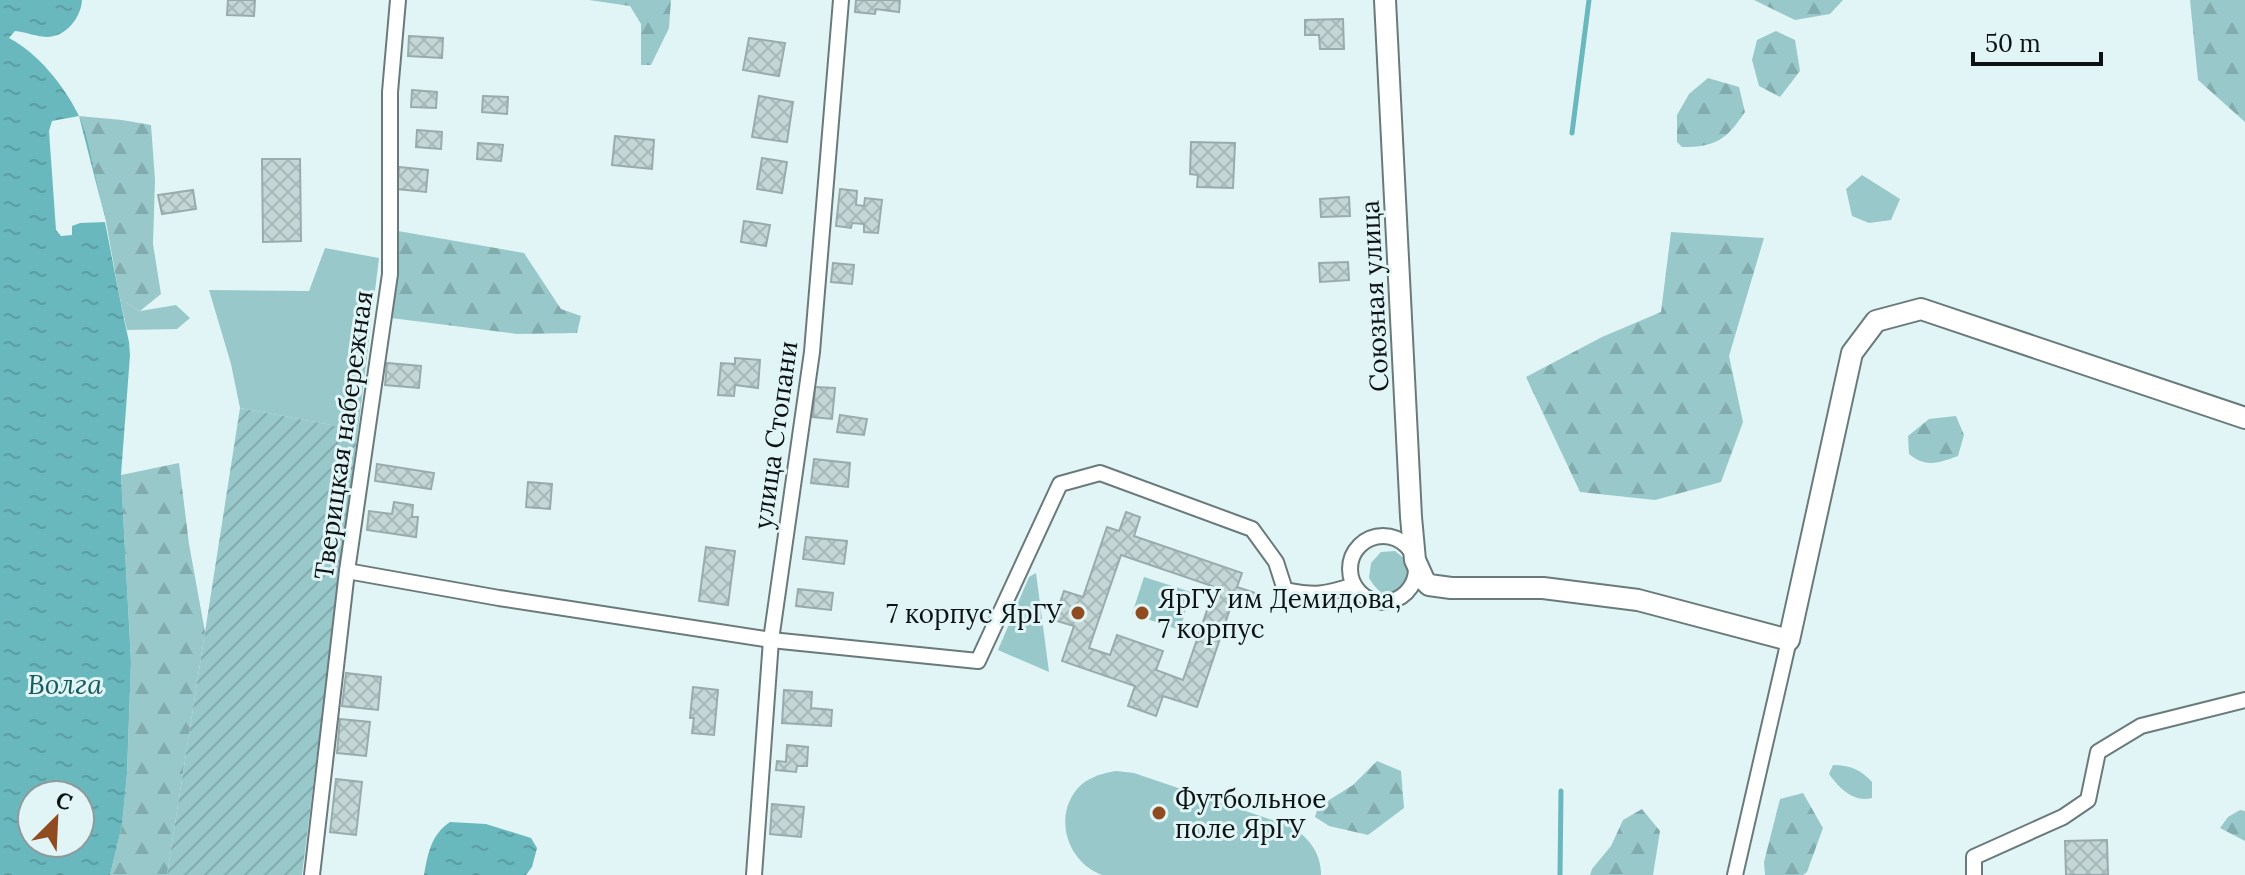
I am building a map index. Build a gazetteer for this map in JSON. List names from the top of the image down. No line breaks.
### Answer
{"streets":{"street":["Союзная улица","Тверицкая набережная","улица Стопани"]},"water":["Волга"],"places":["7 корпус ЯрГУ","ЯрГУ им Демидова, 7 корпус","Футбольное поле ЯрГУ"],"scale_bar":"50 m","north":"top right"}
